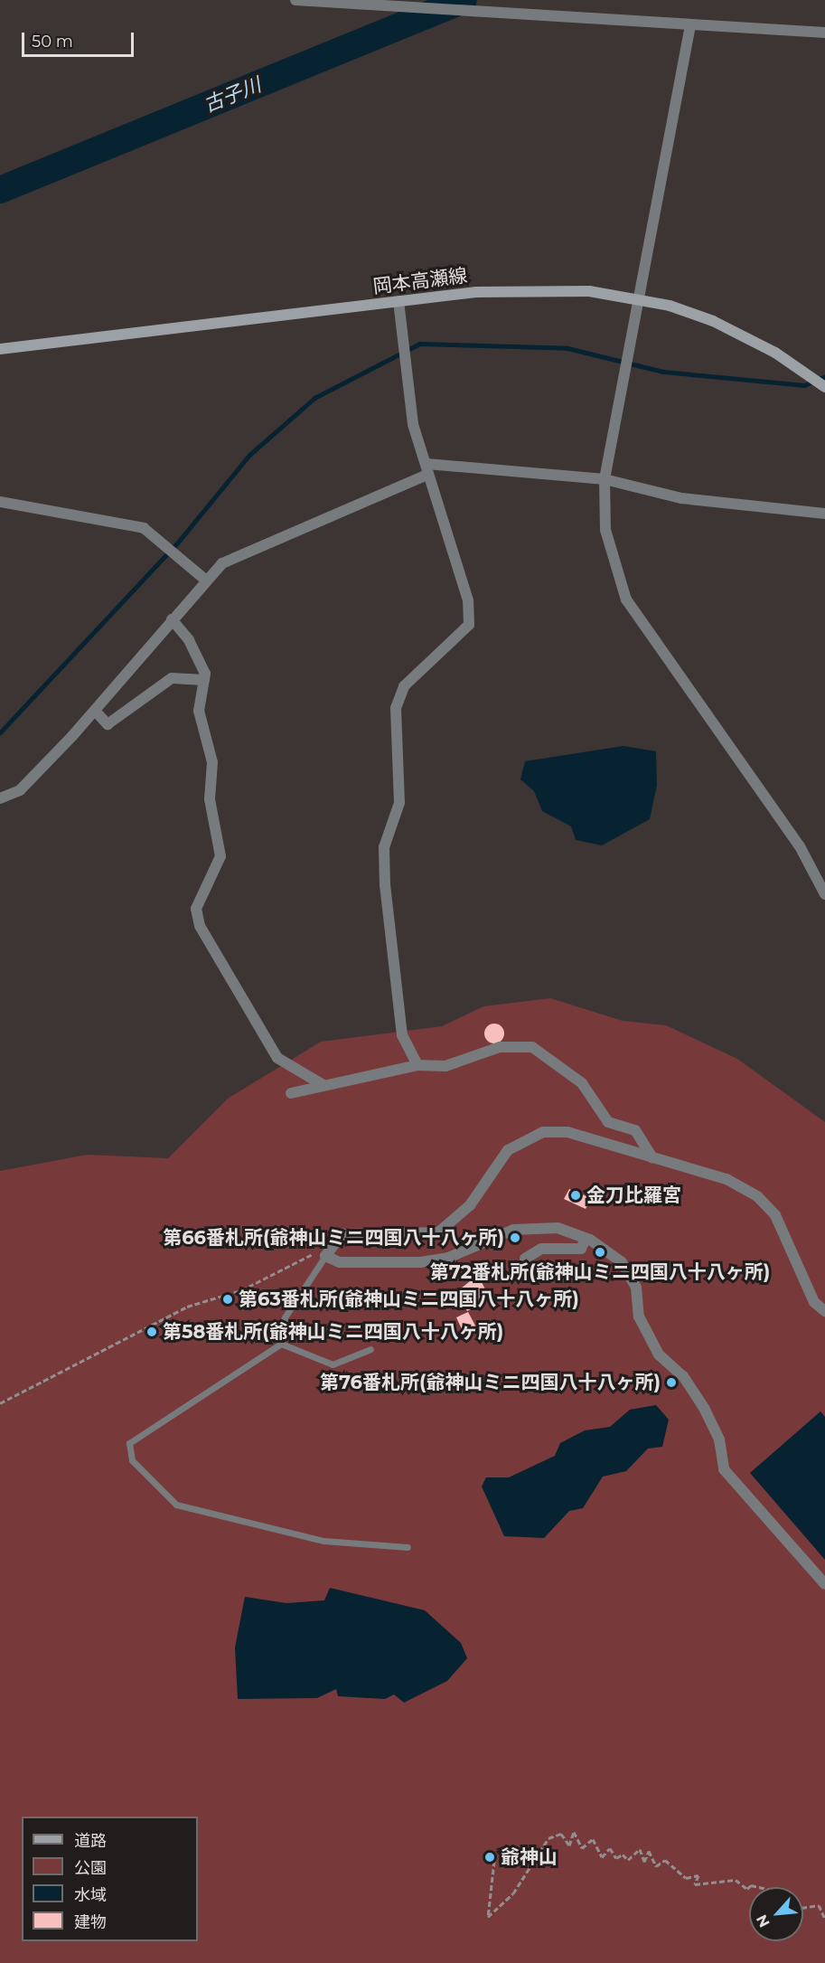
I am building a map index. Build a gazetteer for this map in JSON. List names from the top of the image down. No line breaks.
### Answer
{"streets":{"main road":["岡本高瀬線"]},"water":["古子川"],"places":["金刀比羅宮","第66番札所(爺神山ミニ四国八十八ヶ所)","第72番札所(爺神山ミニ四国八十八ヶ所)","第63番札所(爺神山ミニ四国八十八ヶ所)","第58番札所(爺神山ミニ四国八十八ヶ所)","第76番札所(爺神山ミニ四国八十八ヶ所)","爺神山"],"legend":["道路","公園","水域","建物"],"scale_bar":"50 m","north":"bottom left"}
